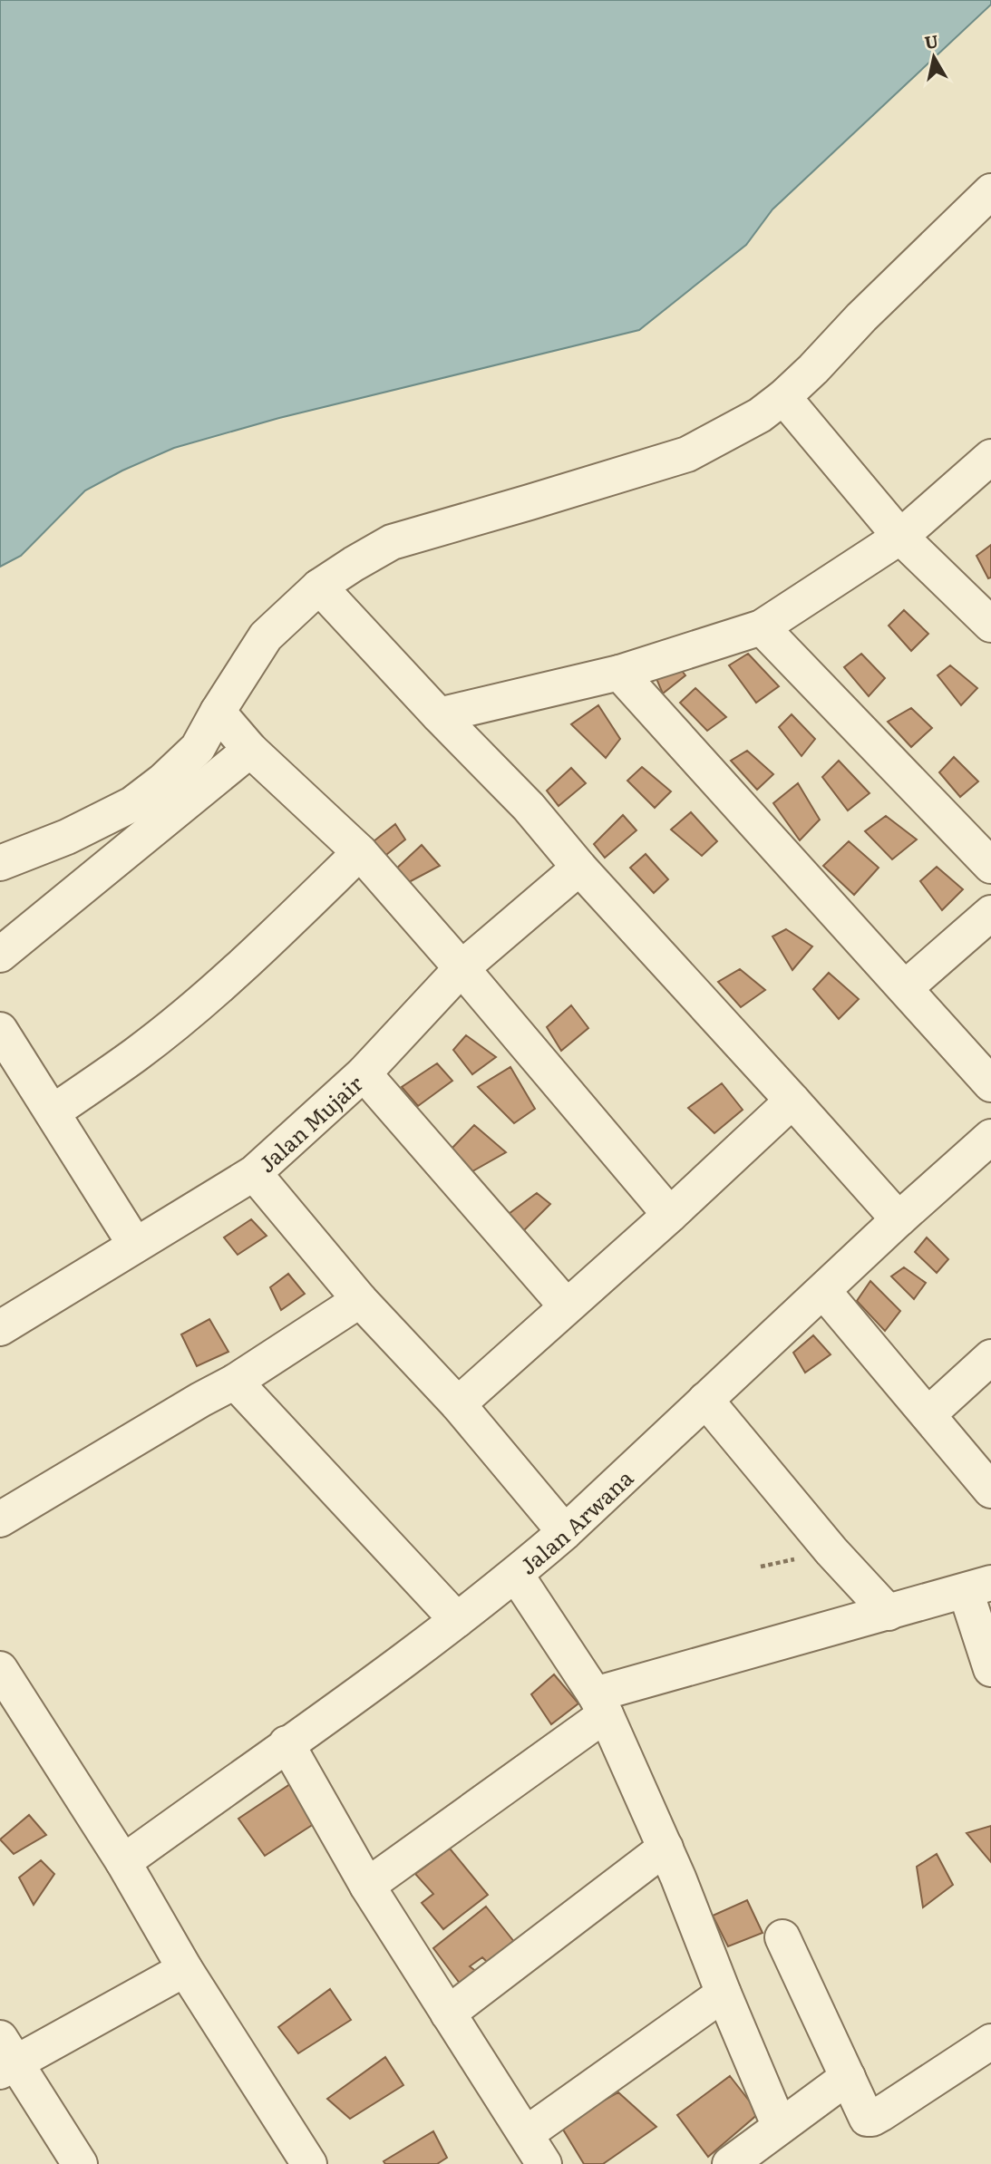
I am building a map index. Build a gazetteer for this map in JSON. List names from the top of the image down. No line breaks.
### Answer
{"streets":{"street":["Jalan Mujair","Jalan Arwana"]},"north":"top"}
